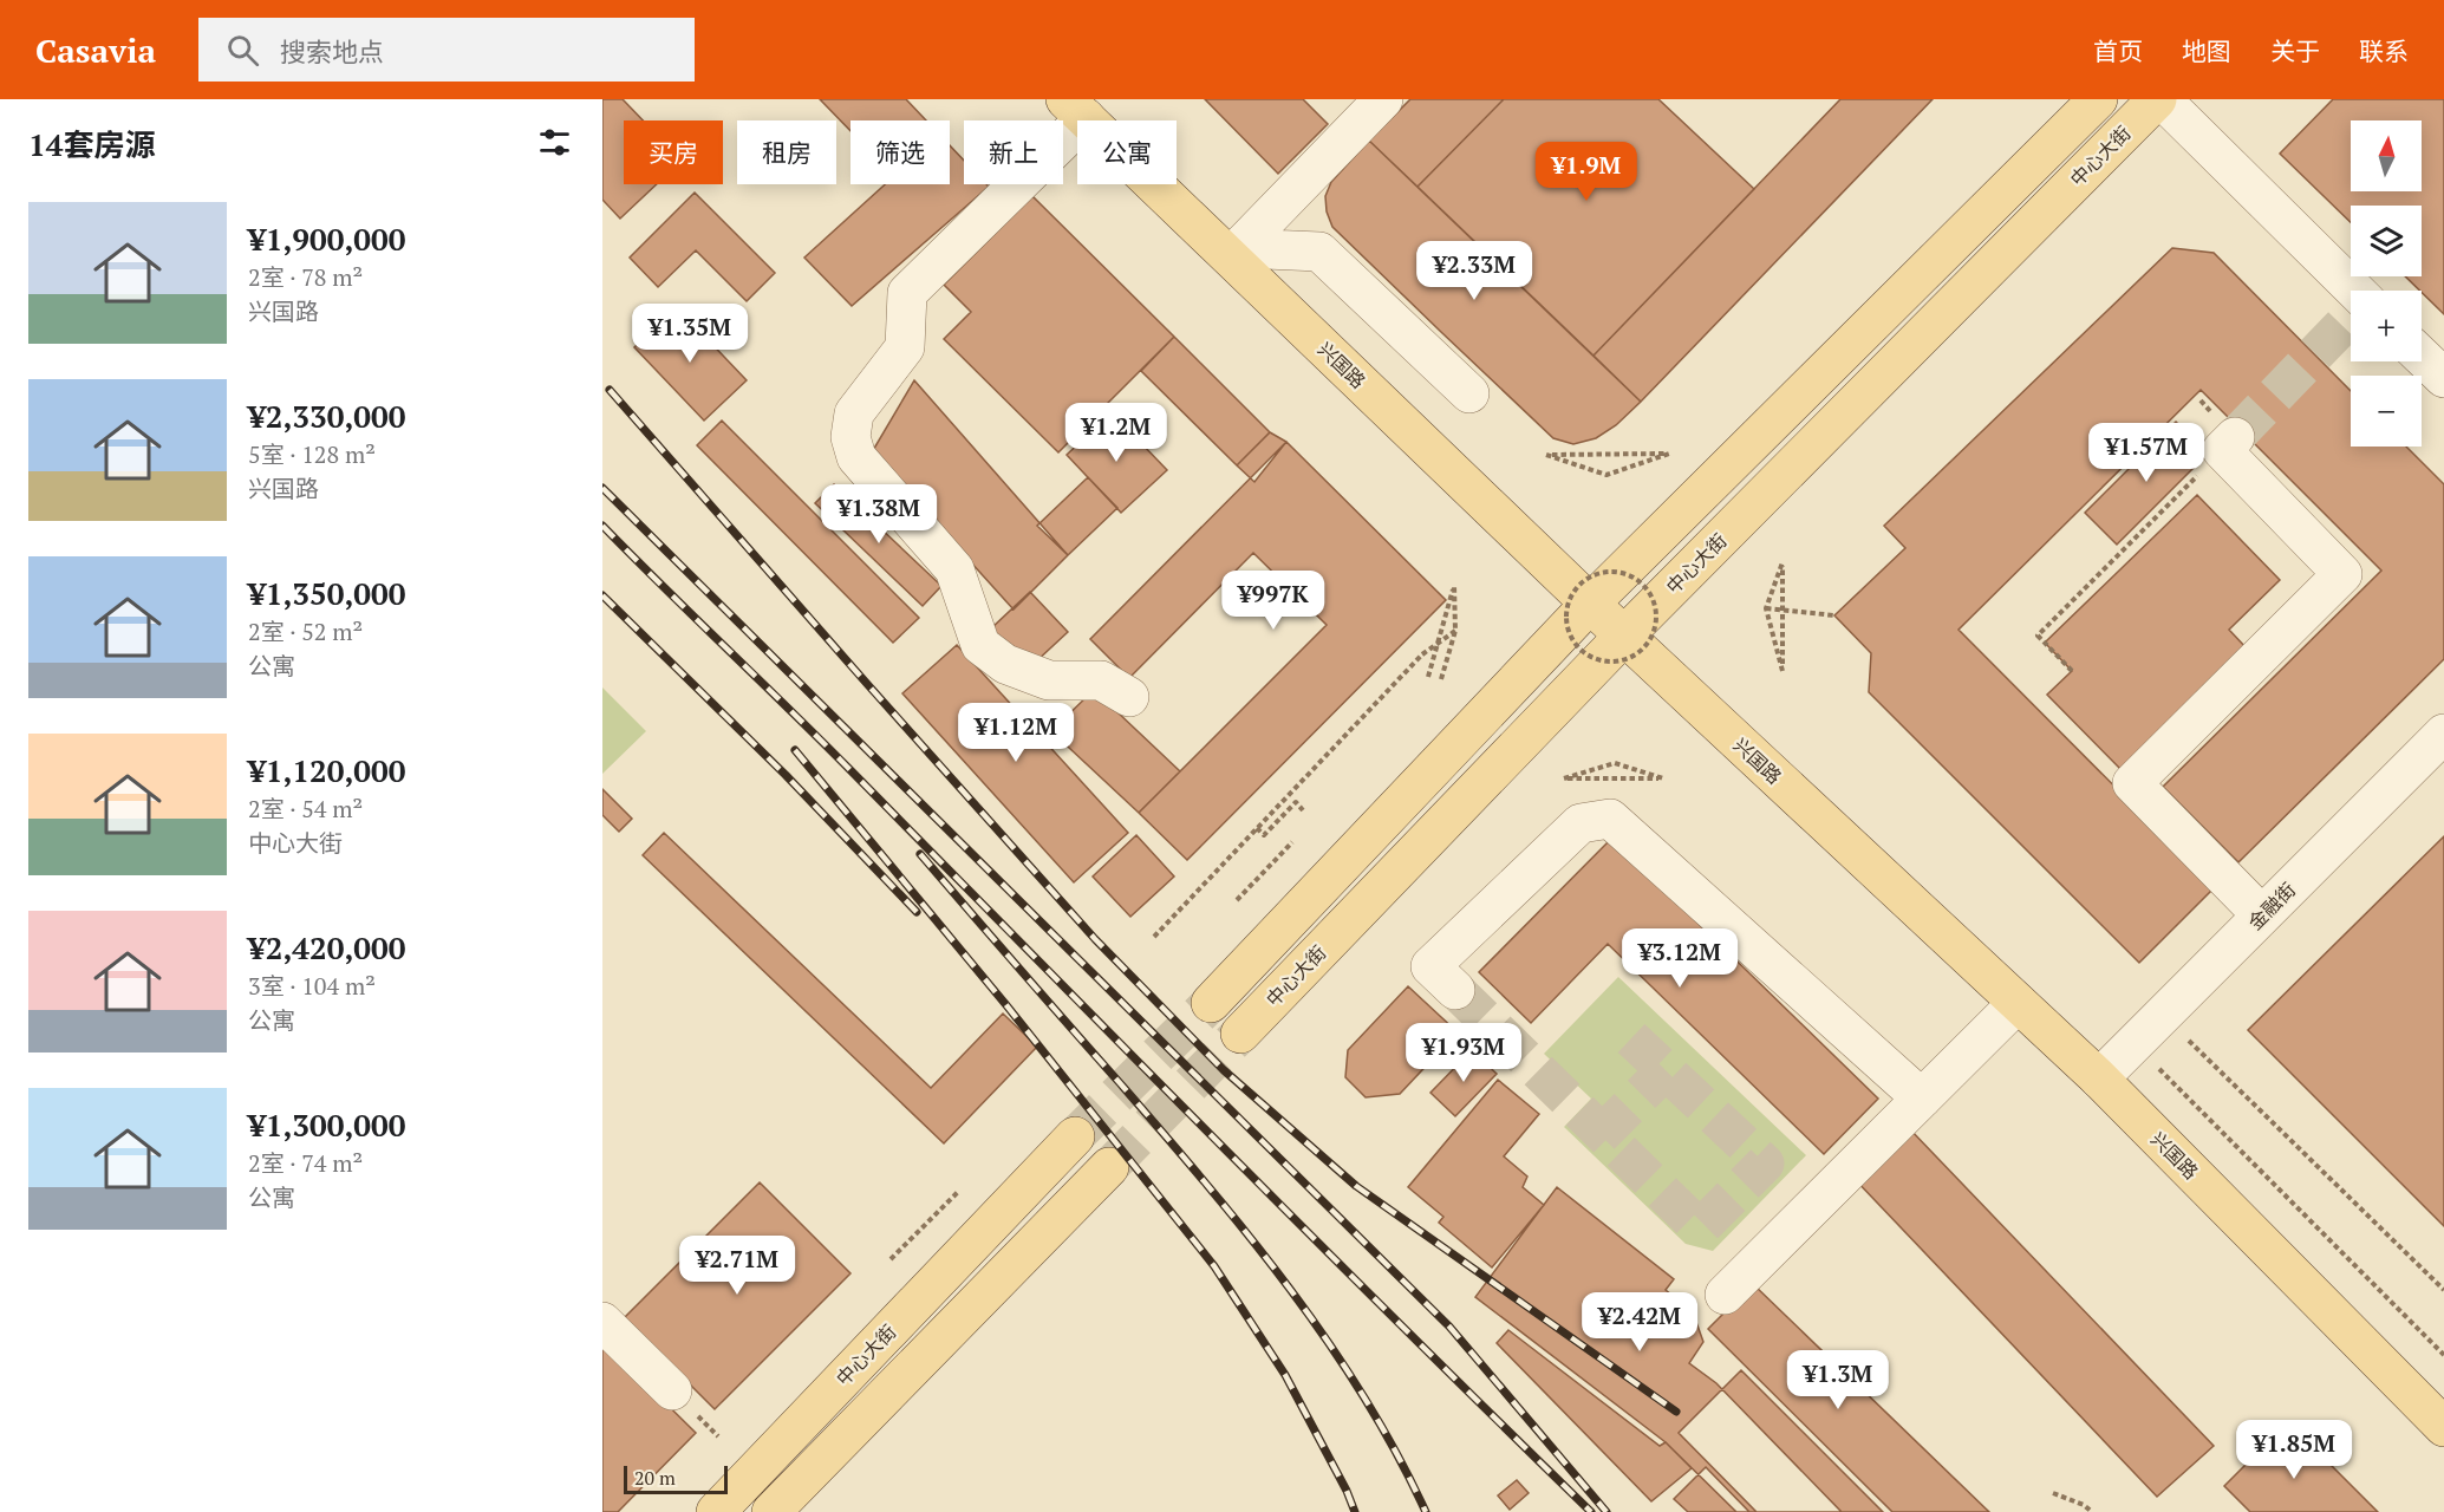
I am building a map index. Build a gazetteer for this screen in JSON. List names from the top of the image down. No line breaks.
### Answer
{"streets":{"main road":["中心大街","兴国路"],"street":["金融街"]},"crossings":[["中心大街","兴国路"],["兴国路","金融街"]],"scale_bar":"20 m","north":"top","page":{"header":"Casavia","search":"搜索地点","nav":["首页","地图","关于","联系"],"heading":"14套房源","map_buttons":["+","−"],"chip":["买房","租房","筛选","新上","公寓"],"price":["¥1.9M","¥2.33M","¥1.35M","¥1.2M","¥1.57M","¥1.38M","¥997K","¥1.12M","¥3.12M","¥1.93M","¥2.71M","¥2.42M","¥1.3M","¥1.85M"],"list":[{"name":"¥1,900,000","note":"2室 · 78 m² · 兴国路"},{"name":"¥2,330,000","note":"5室 · 128 m² · 兴国路"},{"name":"¥1,350,000","note":"2室 · 52 m² · 公寓"},{"name":"¥1,120,000","note":"2室 · 54 m² · 中心大街"},{"name":"¥2,420,000","note":"3室 · 104 m² · 公寓"},{"name":"¥1,300,000","note":"2室 · 74 m² · 公寓"}],"scale":"20 m"}}
